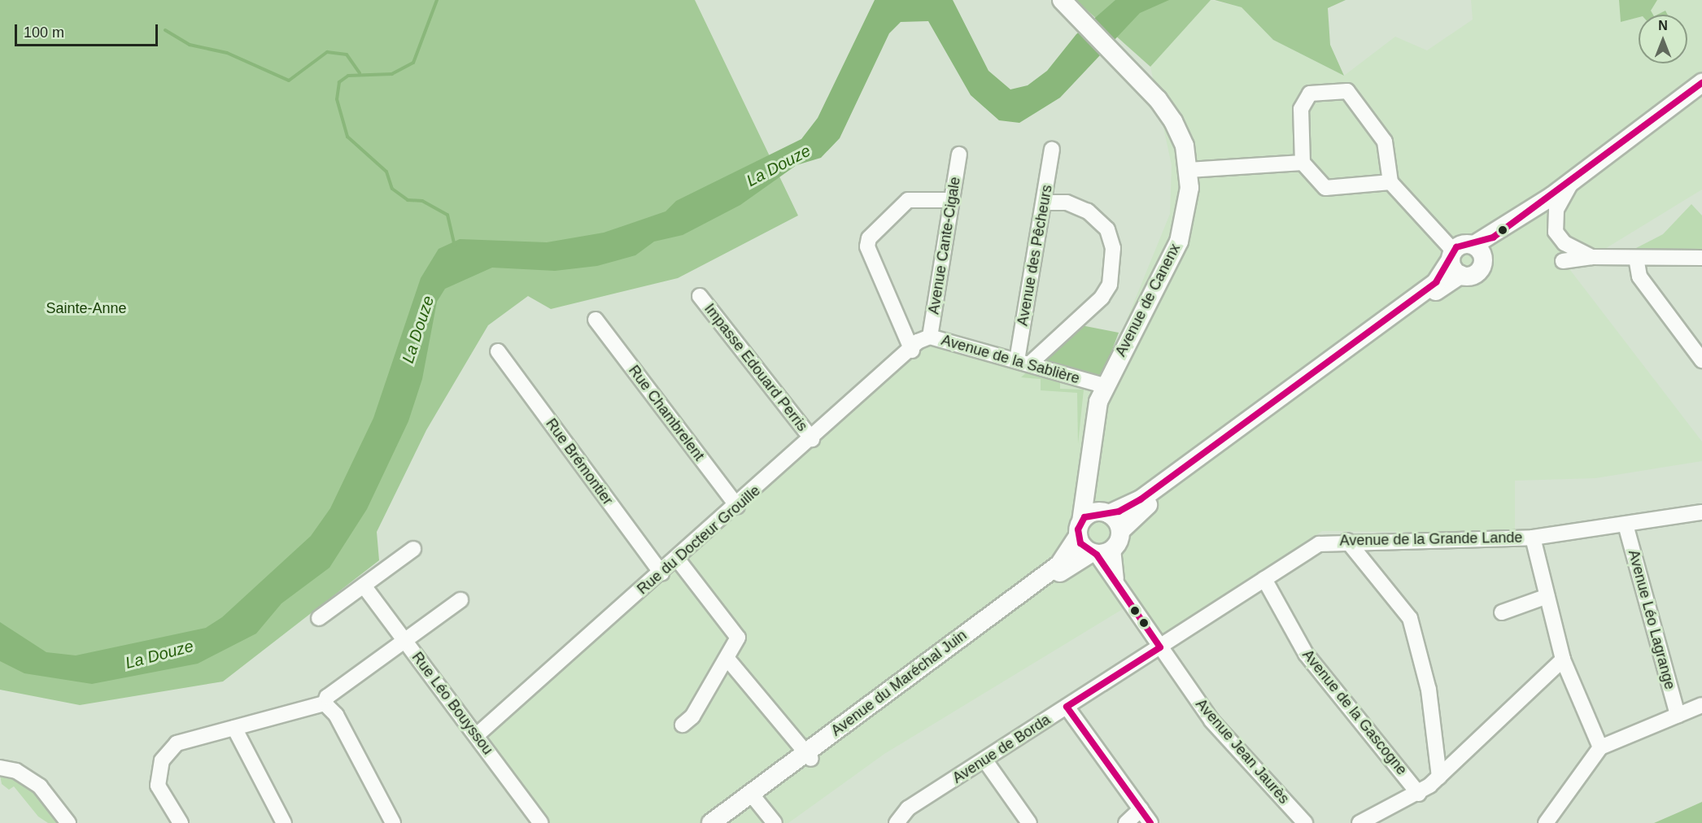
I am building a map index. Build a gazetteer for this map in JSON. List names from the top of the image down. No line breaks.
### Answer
{"streets":{"main road":["Avenue de Canenx","Avenue du Maréchal Juin"],"street":["Avenue Cante-Cigale","Avenue des Pêcheurs","Avenue de la Sablière","Impasse Edouard Perris","Rue Chambrelent","Rue Brémontier","Avenue de la Grande Lande","Rue du Docteur Grouille","Avenue Léo Lagrange","Rue Léo Bouyssou","Avenue de la Gascogne","Avenue de Borda","Avenue Jean Jaurès"]},"crossings":[["Avenue Cante-Cigale","Avenue de la Sablière"],["Avenue Cante-Cigale","Rue du Docteur Grouille"],["Avenue des Pêcheurs","Avenue de la Sablière"],["Avenue de Canenx","Avenue de la Sablière"],["Avenue de Canenx","Avenue du Maréchal Juin"],["Avenue de la Sablière","Rue du Docteur Grouille"],["Impasse Edouard Perris","Rue du Docteur Grouille"],["Rue Chambrelent","Rue du Docteur Grouille"],["Rue Brémontier","Rue du Docteur Grouille"],["Avenue de la Grande Lande","Avenue Léo Lagrange"],["Avenue de la Grande Lande","Avenue de la Gascogne"],["Avenue de la Grande Lande","Avenue de Borda"],["Avenue de la Grande Lande","Avenue Jean Jaurès"],["Rue du Docteur Grouille","Rue Léo Bouyssou"],["Avenue du Maréchal Juin","Avenue Jean Jaurès"],["Avenue de Borda","Avenue Jean Jaurès"]],"water":["La Douze"],"parks":["Sainte-Anne"],"scale_bar":"100 m","north":"top"}
